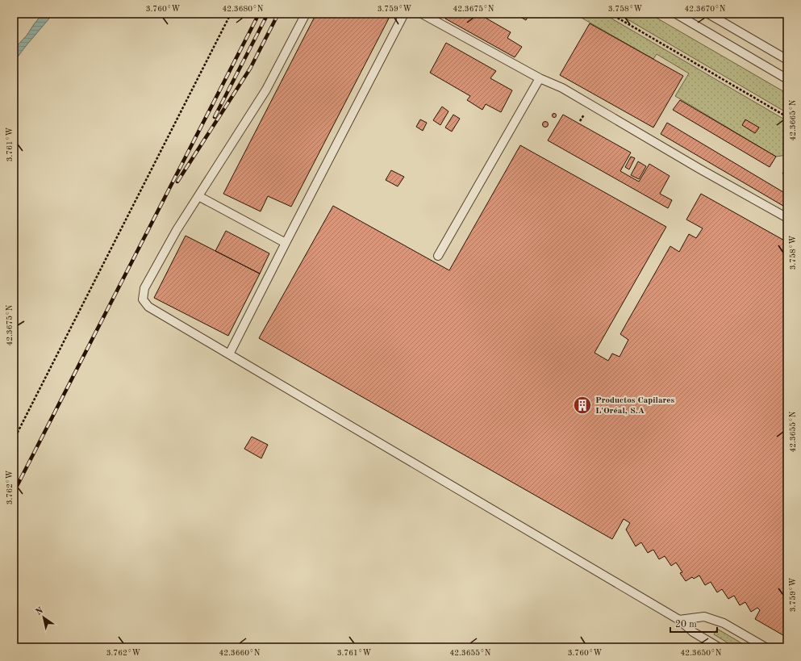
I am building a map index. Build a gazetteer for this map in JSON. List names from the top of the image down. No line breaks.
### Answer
{"places":{"building":["Productos Capilares L'Oréal, S.A"]},"scale_bar":"20 m","north":"top left","coordinates":["3.760°W","42.3680°N","3.759°W","42.3675°N","3.758°W","42.3670°N","42.3665°N","3.761°W","42.3655°N","3.762°W","42.3660°N","42.3650°N"]}
